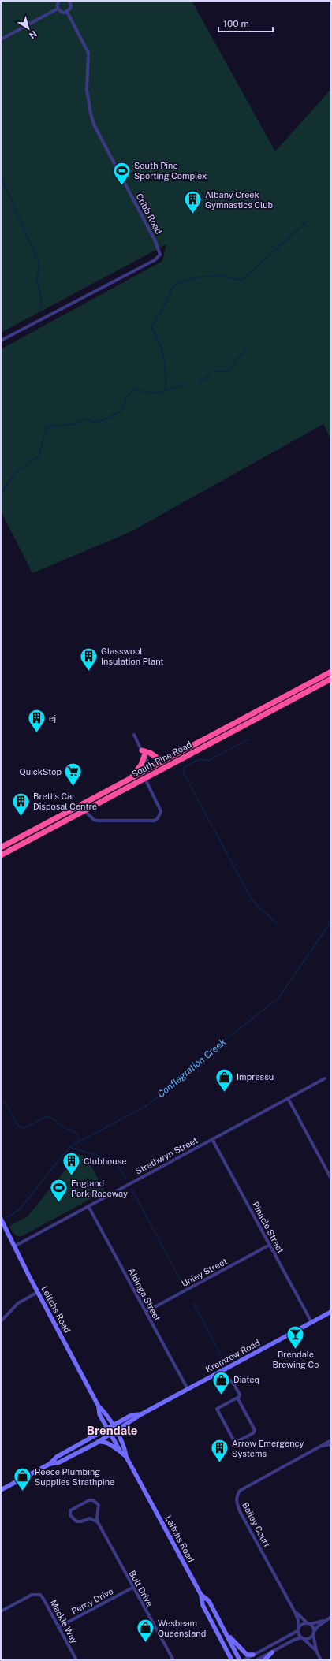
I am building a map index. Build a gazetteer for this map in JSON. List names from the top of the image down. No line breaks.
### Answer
{"streets":{"highway":["South Pine Road"],"street":["Cribb Road","Strathwyn Street","Pinacle Street","Unley Street","Aldinga Street","Leitchs Road","Kremzow Road","Bailey Court","Bult Drive","Percy Drive","Mackie Way"]},"crossings":[["Strathwyn Street","Pinacle Street"],["Strathwyn Street","Aldinga Street"],["Strathwyn Street","Leitchs Road"],["Pinacle Street","Unley Street"],["Pinacle Street","Kremzow Road"],["Unley Street","Aldinga Street"],["Aldinga Street","Kremzow Road"],["Leitchs Road","Kremzow Road"],["Bult Drive","Percy Drive"],["Percy Drive","Mackie Way"]],"districts":["Brendale"],"water":["Conflagration Creek"],"places":{"sports":["South Pine Sporting Complex","England Park Raceway"],"building":["Albany Creek Gymnastics Club","Glasswool Insulation Plant","ej","Brett's Car Disposal Centre","Clubhouse","Arrow Emergency Systems"],"supermarket":["QuickStop"],"shop":["Impressu","Diateq","Reece Plumbing Supplies Strathpine","Wesbeam Queensland"],"bar":["Brendale Brewing Co"]},"scale_bar":"100 m","north":"bottom right"}
